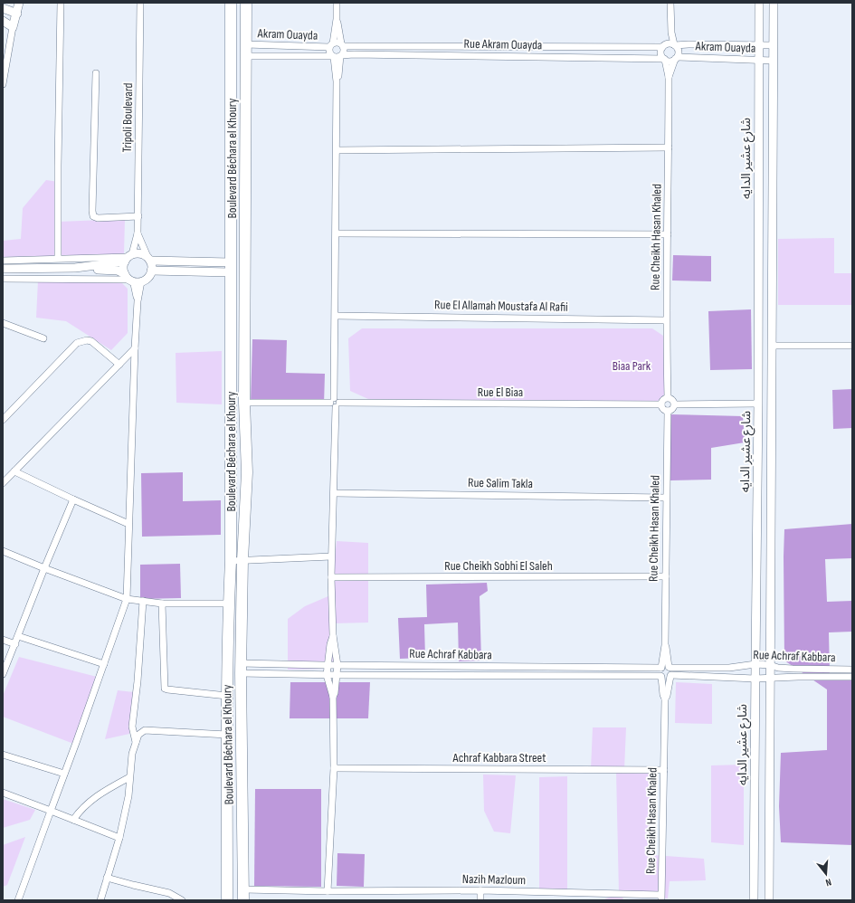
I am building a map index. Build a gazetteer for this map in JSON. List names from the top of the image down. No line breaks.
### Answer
{"streets":{"highway":["Boulevard Béchara el Khoury"],"street":["Akram Ouayda","Rue Akram Ouayda","Tripoli Boulevard","شارع عشير الدايه","Rue Cheikh Hasan Khaled","Rue El Allamah Moustafa Al Rafii","Rue El Biaa","Rue Salim Takla","Rue Cheikh Sobhi El Saleh","Rue Achraf Kabbara","Achraf Kabbara Street","Nazih Mazloum"]},"crossings":[["Akram Ouayda","Rue Akram Ouayda"],["Akram Ouayda","Boulevard Béchara el Khoury"],["Akram Ouayda","شارع عشير الدايه"],["Akram Ouayda","Rue Cheikh Hasan Khaled"],["Rue Akram Ouayda","Boulevard Béchara el Khoury"],["Rue Akram Ouayda","Rue Cheikh Hasan Khaled"],["Boulevard Béchara el Khoury","Rue Achraf Kabbara"],["Boulevard Béchara el Khoury","Nazih Mazloum"],["شارع عشير الدايه","Rue Achraf Kabbara"],["Rue Cheikh Hasan Khaled","Rue El Allamah Moustafa Al Rafii"],["Rue Cheikh Hasan Khaled","Rue El Biaa"],["Rue Cheikh Hasan Khaled","Rue Salim Takla"],["Rue Cheikh Hasan Khaled","Rue Cheikh Sobhi El Saleh"],["Rue Cheikh Hasan Khaled","Rue Achraf Kabbara"],["Rue Cheikh Hasan Khaled","Achraf Kabbara Street"],["Rue Cheikh Hasan Khaled","Nazih Mazloum"]],"parks":["Biaa Park"],"north":"bottom"}
